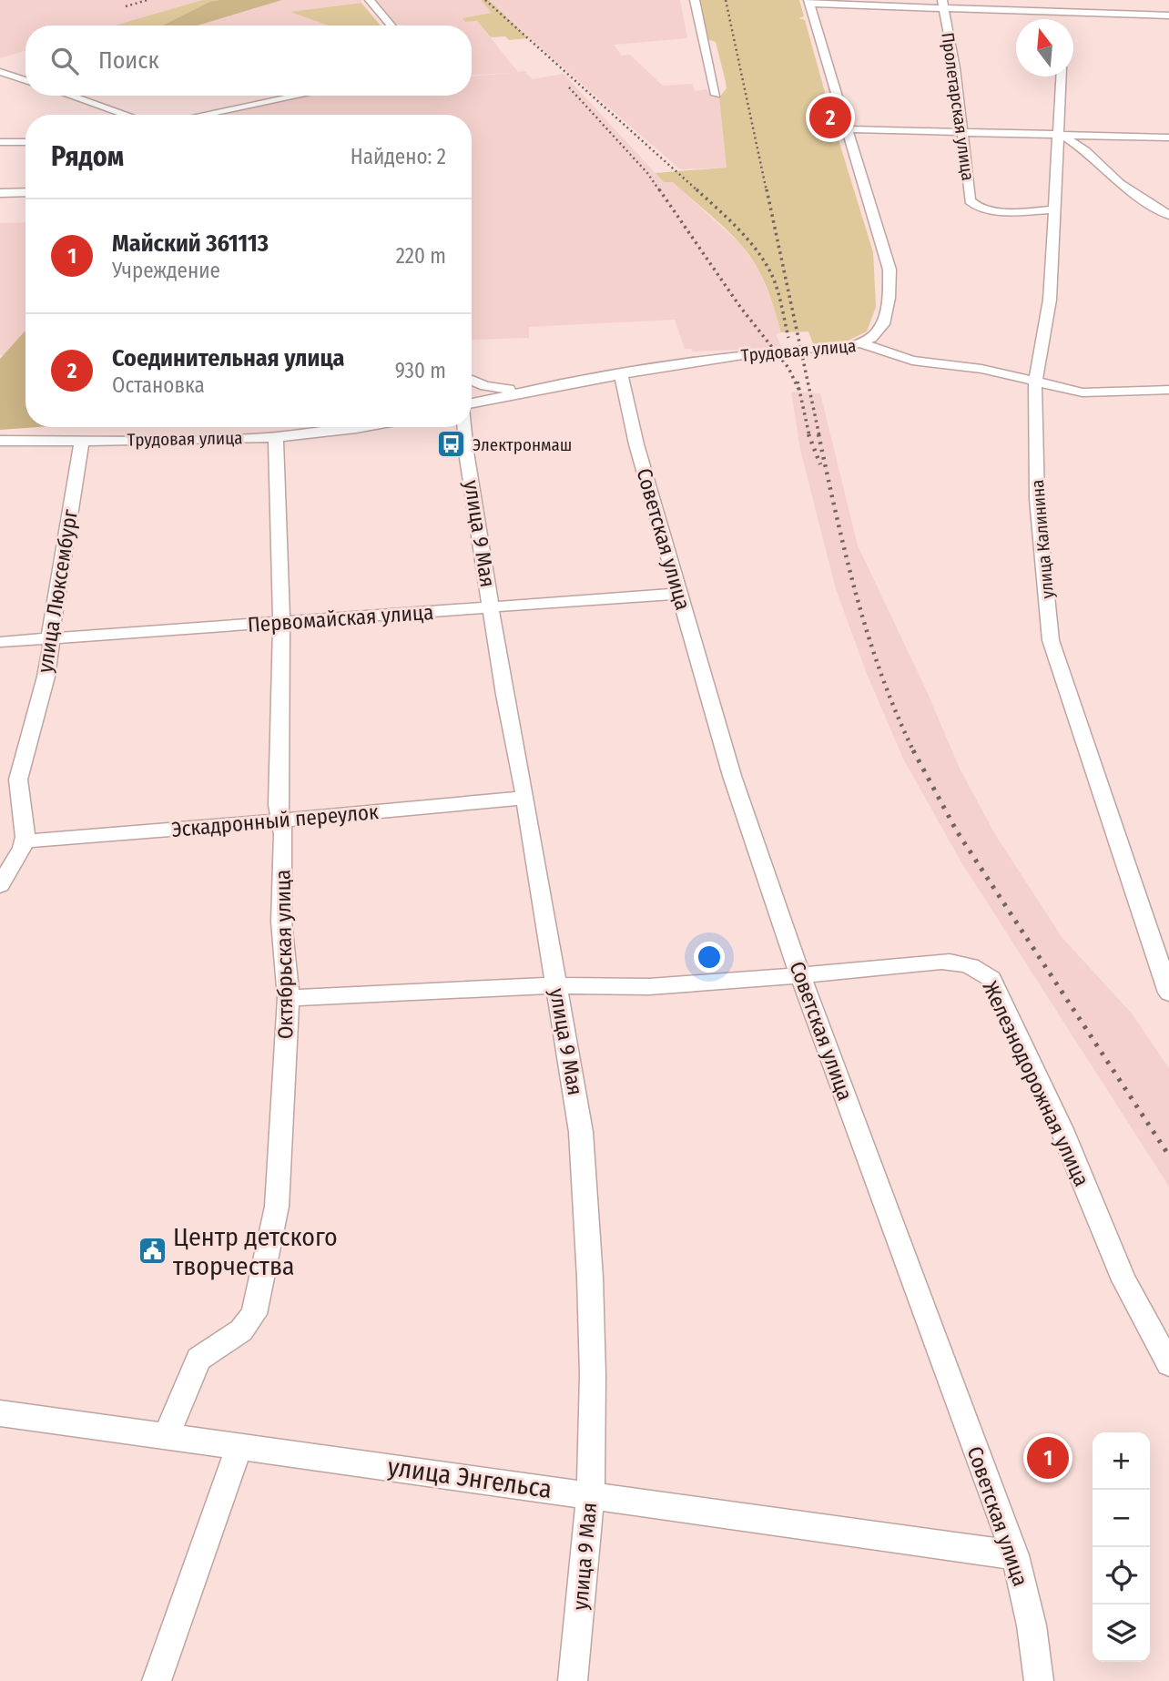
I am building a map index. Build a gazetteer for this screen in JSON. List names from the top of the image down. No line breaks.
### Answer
{"streets":{"street":["Пролетарская улица","Трудовая улица","улица 9 Мая","Советская улица","улица Калинина","улица Люксембург","Первомайская улица","Эскадронный переулок","Октябрьская улица","Железнодорожная улица","улица Энгельса"]},"crossings":[["Пролетарская улица","улица Калинина"],["Трудовая улица","Советская улица"],["Трудовая улица","улица Калинина"],["Трудовая улица","улица Люксембург"],["Трудовая улица","Октябрьская улица"],["улица 9 Мая","Первомайская улица"],["улица 9 Мая","Эскадронный переулок"],["улица 9 Мая","Железнодорожная улица"],["улица 9 Мая","улица Энгельса"],["Советская улица","Первомайская улица"],["Советская улица","Железнодорожная улица"],["Советская улица","улица Энгельса"],["улица Люксембург","Первомайская улица"],["улица Люксембург","Эскадронный переулок"],["Первомайская улица","Октябрьская улица"],["Эскадронный переулок","Октябрьская улица"],["Октябрьская улица","Железнодорожная улица"],["Октябрьская улица","улица Энгельса"]],"places":{"bus stop":["Электронмаш"],"public building":["Центр детского творчества"]},"north":"top","page":{"search":"Поиск","pins":["2","1"],"heading":["Рядом","Найдено: 2"],"list":[{"mark":"1","name":"Майский 361113","note":"Учреждение","value":"220 m"},{"mark":"2","name":"Соединительная улица","note":"Остановка","value":"930 m"}],"map_buttons":["+","−"]}}
